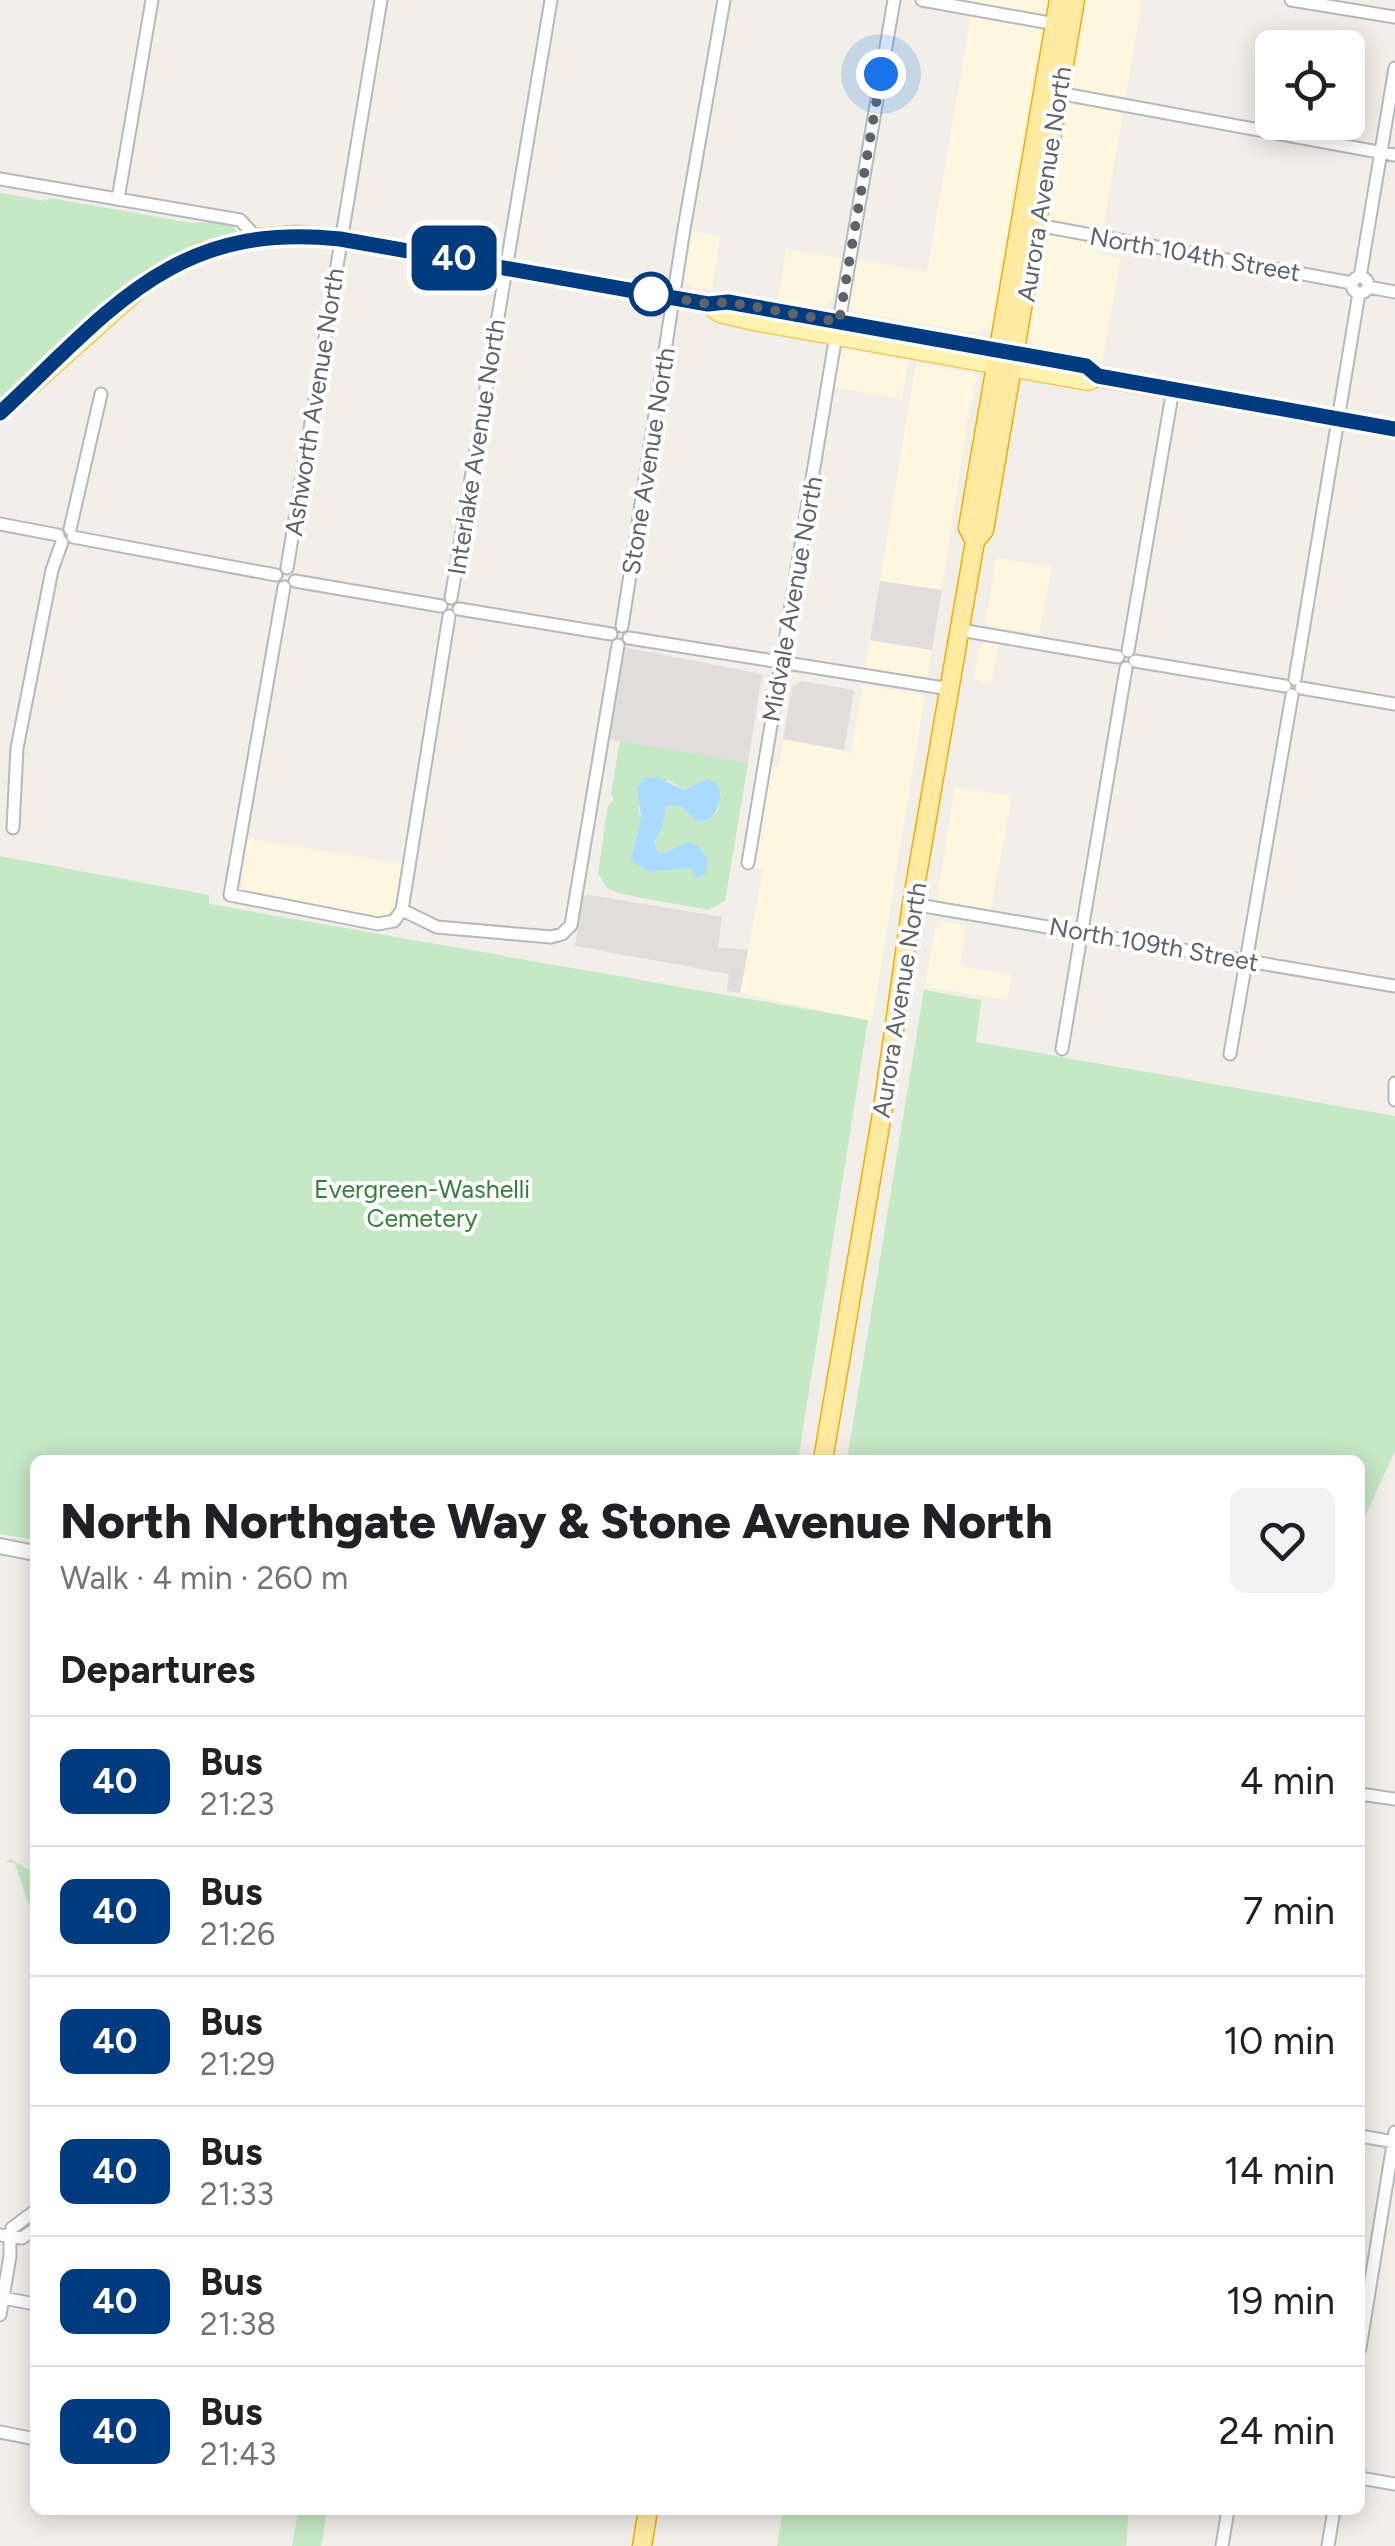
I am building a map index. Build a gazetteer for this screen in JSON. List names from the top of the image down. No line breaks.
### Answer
{"streets":{"highway":["Aurora Avenue North"],"street":["North 104th Street","Ashworth Avenue North","Interlake Avenue North","Stone Avenue North","Midvale Avenue North","North 109th Street"]},"crossings":[["Aurora Avenue North","North 104th Street"],["Aurora Avenue North","North 109th Street"],["Interlake Avenue North","Stone Avenue North"]],"parks":["Evergreen-Washelli Cemetery"],"lines":["bus line 40"],"page":{"on_map":"40","heading":[["North Northgate Way & Stone Avenue North","Walk · 4 min · 260 m"],"Departures"],"list":[{"mark":"40","name":"Bus","note":"21:23","value":"4 min"},{"mark":"40","name":"Bus","note":"21:26","value":"7 min"},{"mark":"40","name":"Bus","note":"21:29","value":"10 min"},{"mark":"40","name":"Bus","note":"21:33","value":"14 min"},{"mark":"40","name":"Bus","note":"21:38","value":"19 min"},{"mark":"40","name":"Bus","note":"21:43","value":"24 min"}]}}
